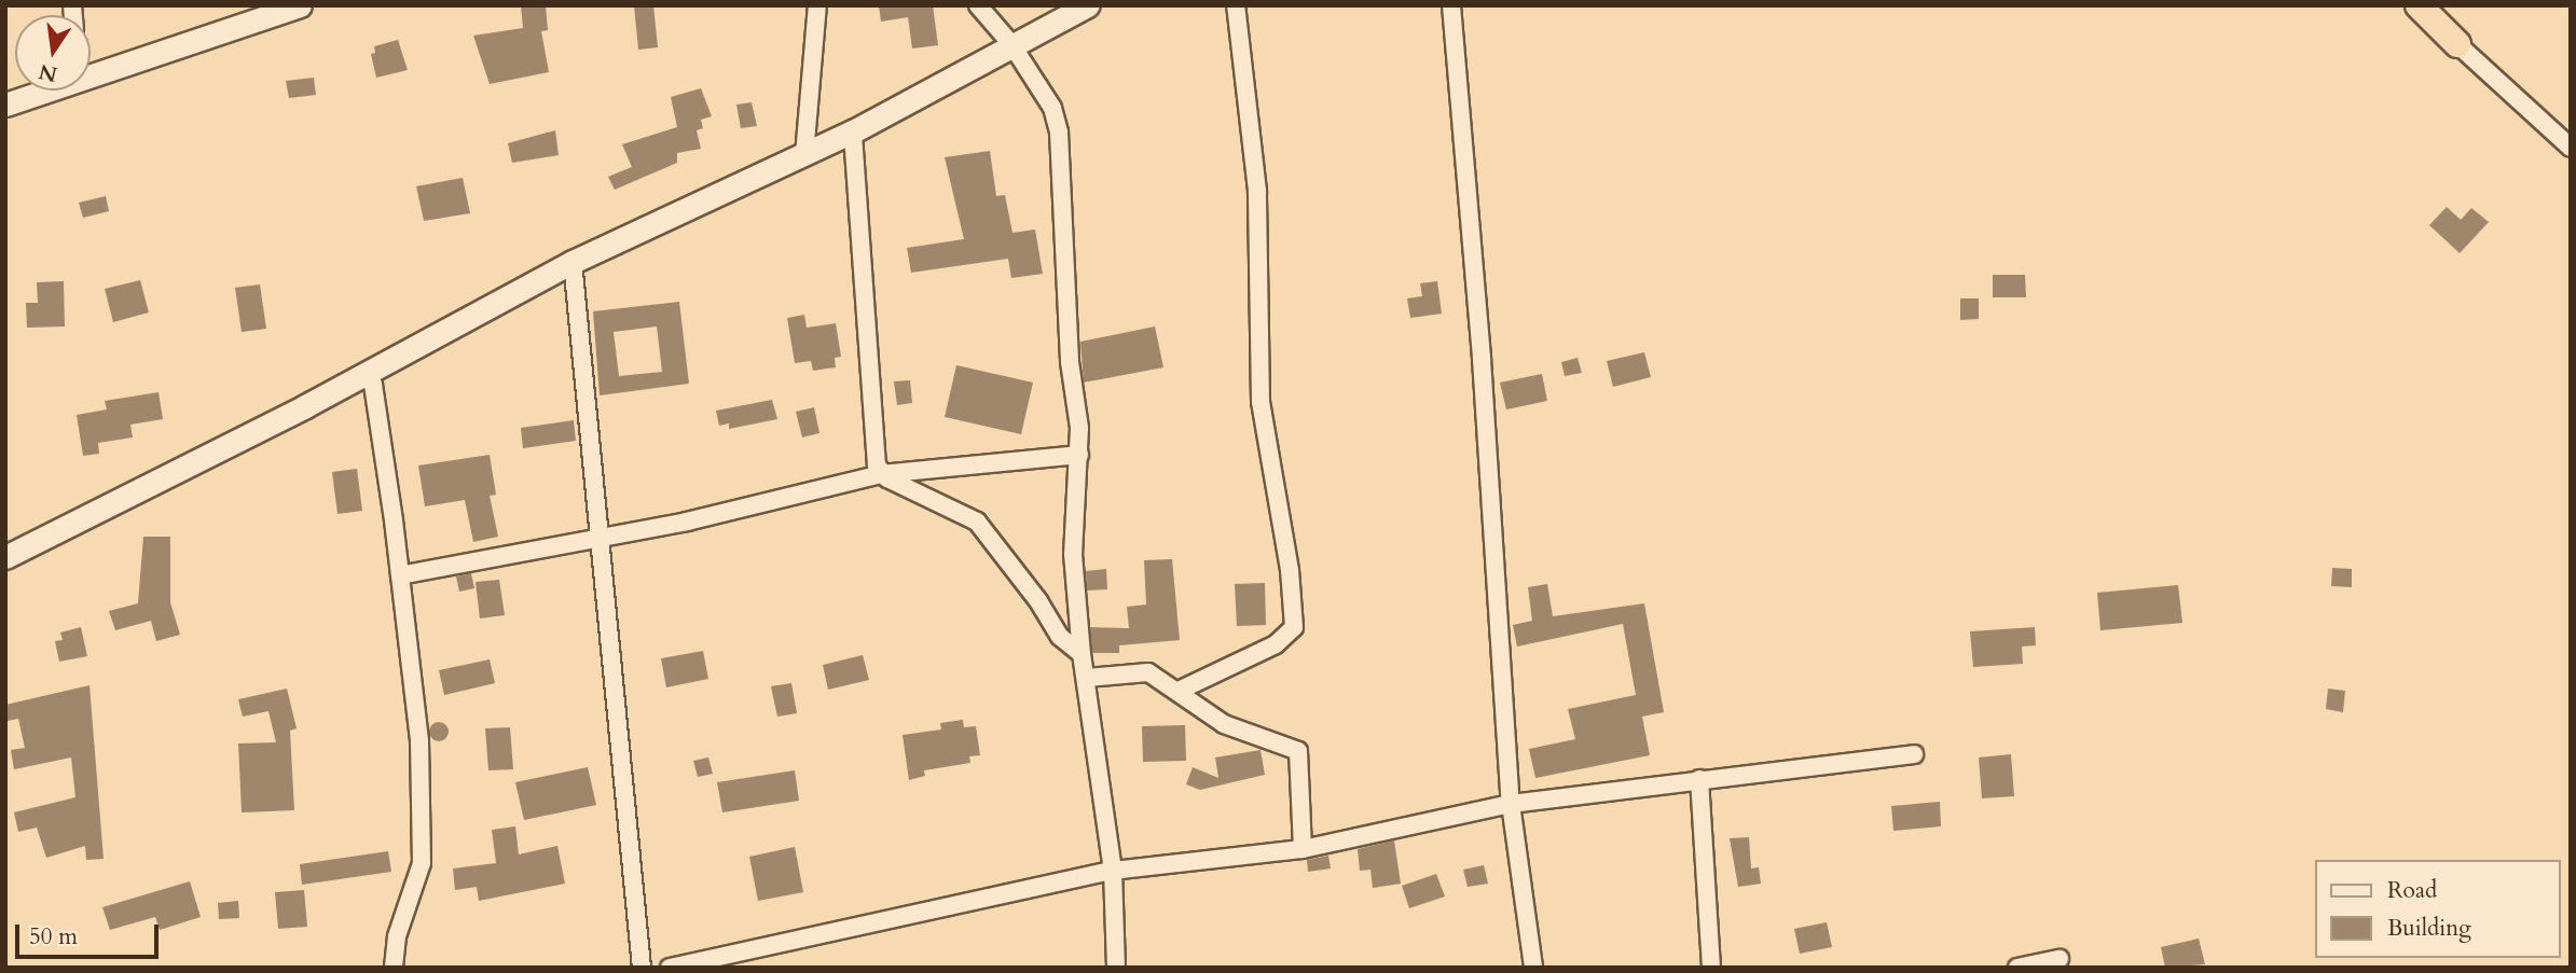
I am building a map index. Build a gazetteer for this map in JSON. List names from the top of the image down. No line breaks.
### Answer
{"legend":["Road","Building"],"scale_bar":"50 m","north":"bottom"}
